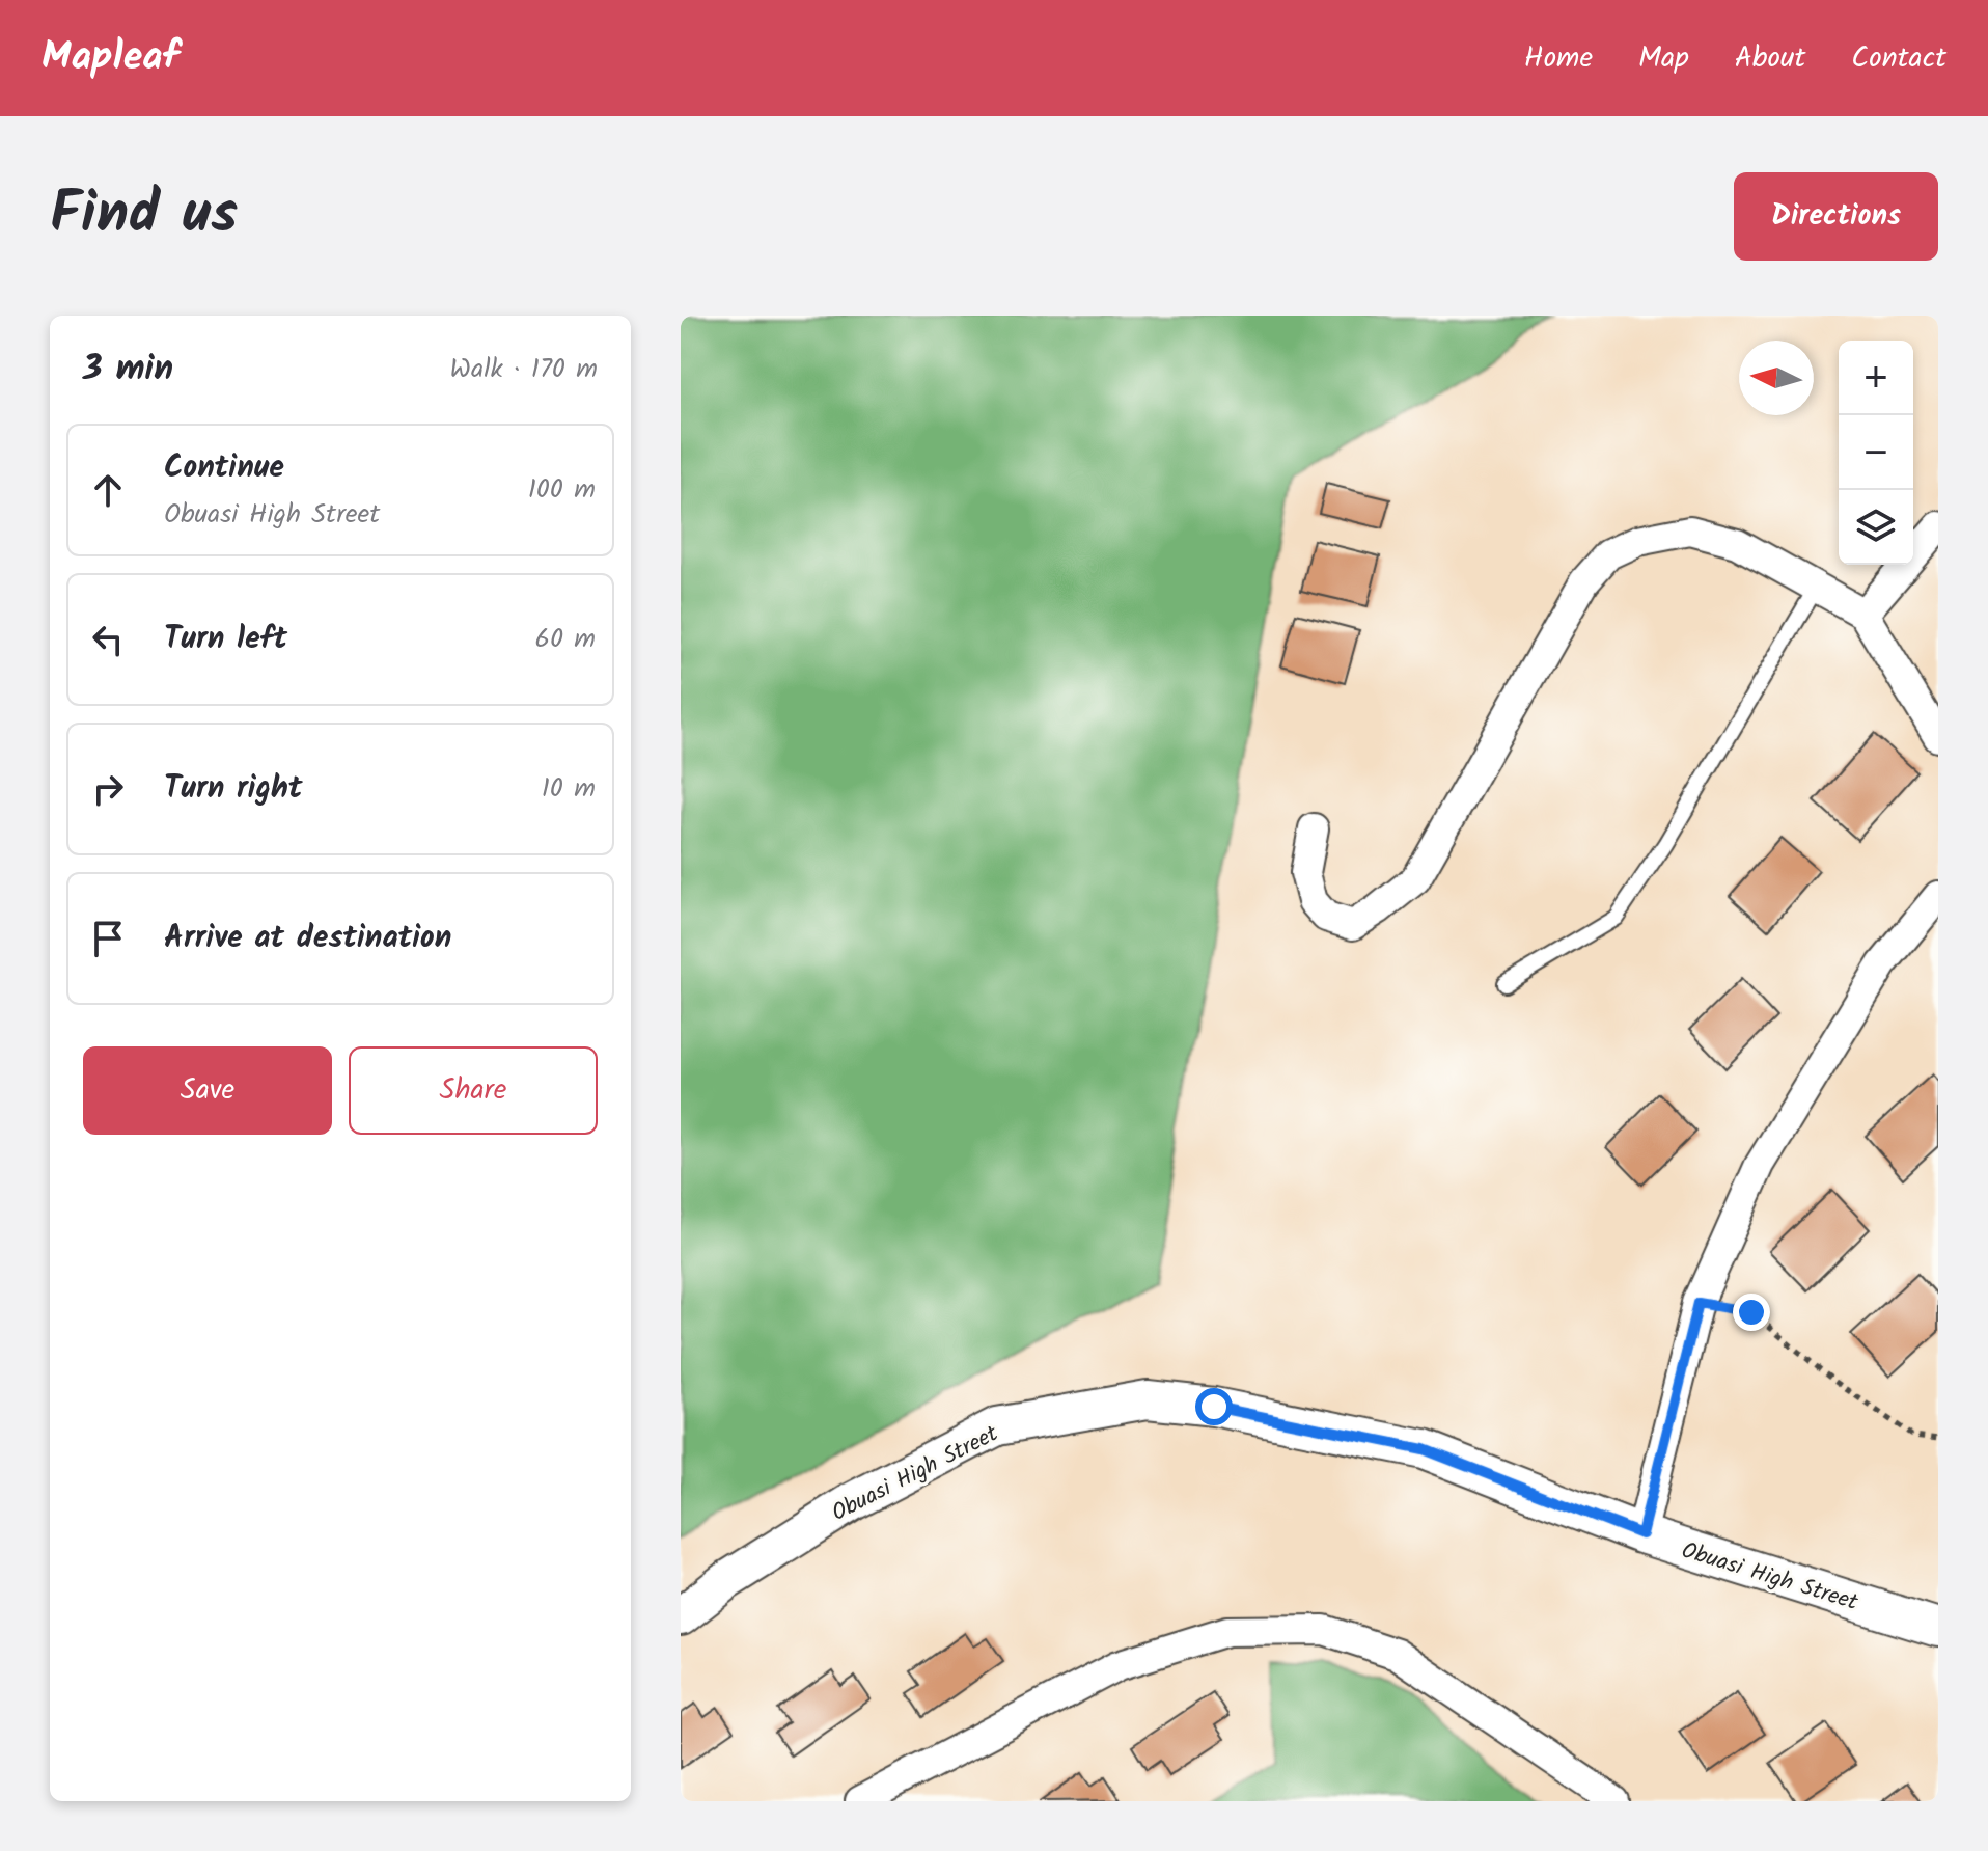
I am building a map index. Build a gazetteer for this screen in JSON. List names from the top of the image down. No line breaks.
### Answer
{"streets":{"street":["Obuasi High Street"]},"north":"left","page":{"header":"Mapleaf","nav":["Home","Map","About","Contact"],"title":"Find us","buttons":["Directions",["Save","Share"]],"heading":["3 min","Walk · 170 m"],"map_buttons":["+","−"],"list":[["Continue","Obuasi High Street","100 m"],["Turn left","60 m"],["Turn right","10 m"],"Arrive at destination"]}}
